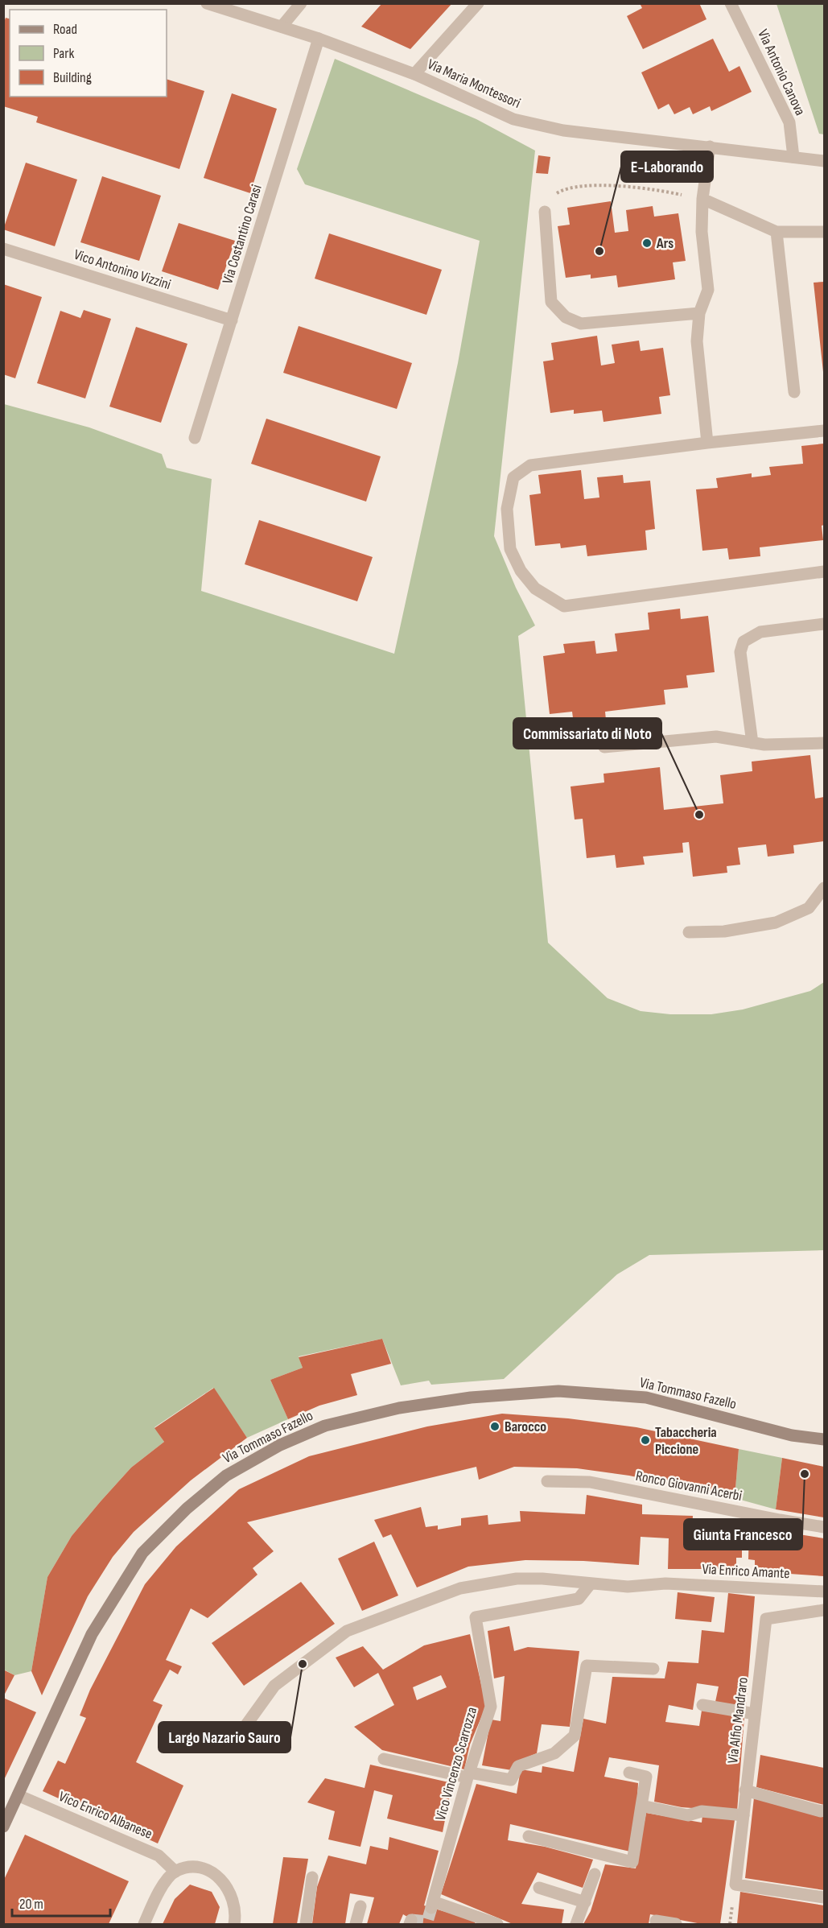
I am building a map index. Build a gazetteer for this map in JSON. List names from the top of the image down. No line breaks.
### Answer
{"streets":{"main road":["Via Tommaso Fazello"],"street":["Via Antonio Canova","Via Maria Montessori","Via Costantino Carasi","Vico Antonino Vizzini","Ronco Giovanni Acerbi","Via Enrico Amante","Via Alfio Mandraro","Vico Vincenzo Scarrozza","Vico Enrico Albanese"]},"crossings":[["Via Antonio Canova","Via Maria Montessori"],["Via Maria Montessori","Via Costantino Carasi"],["Via Costantino Carasi","Vico Antonino Vizzini"],["Via Tommaso Fazello","Vico Enrico Albanese"],["Via Enrico Amante","Vico Vincenzo Scarrozza"]],"places":["Ars","E-Laborando","Commissariato di Noto","Barocco","Tabaccheria Piccione","Giunta Francesco","Largo Nazario Sauro"],"legend":["Road","Park","Building"],"scale_bar":"20 m"}
